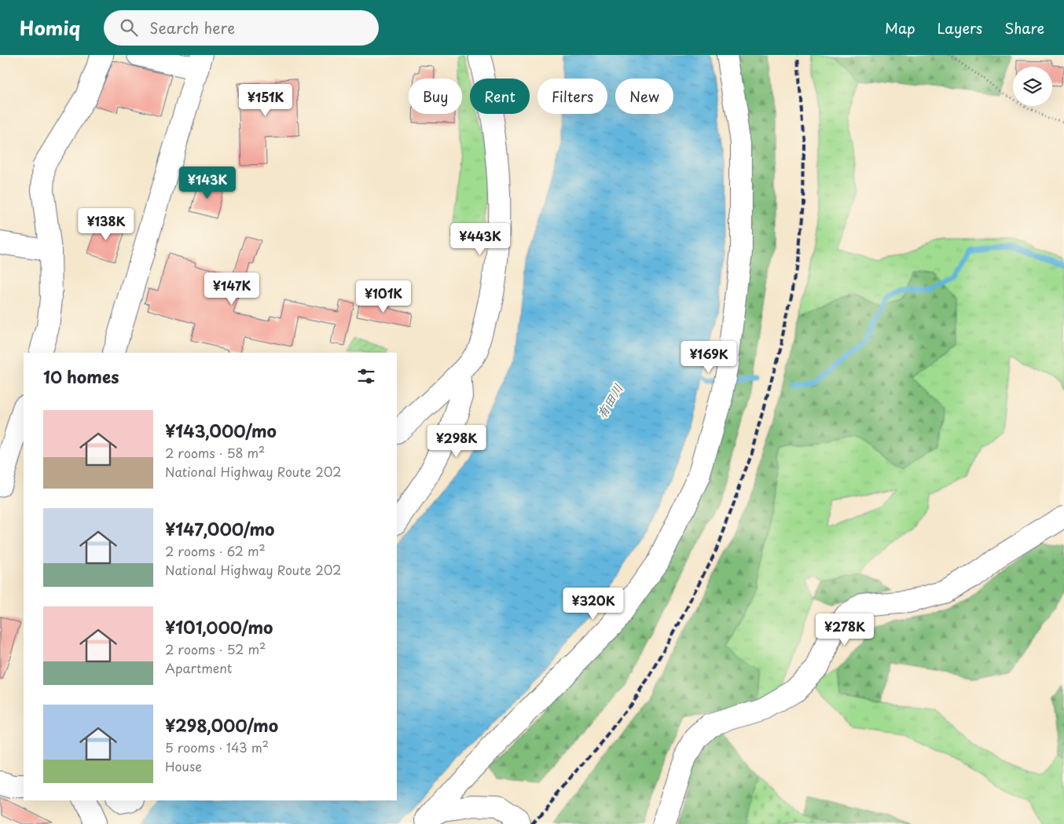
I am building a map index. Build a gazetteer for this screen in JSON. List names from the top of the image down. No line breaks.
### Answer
{"water":["有田川"],"page":{"header":"Homiq","search":"Search here","nav":["Map","Layers","Share"],"chip":["Buy","Rent","Filters","New"],"price":["¥151K","¥143K","¥138K","¥443K","¥147K","¥101K","¥169K","¥298K","¥320K","¥278K"],"heading":"10 homes","list":[{"name":"¥143,000/mo","note":"2 rooms · 58 m² · National Highway Route 202"},{"name":"¥147,000/mo","note":"2 rooms · 62 m² · National Highway Route 202"},{"name":"¥101,000/mo","note":"2 rooms · 52 m² · Apartment"},{"name":"¥298,000/mo","note":"5 rooms · 143 m² · House"}]}}
